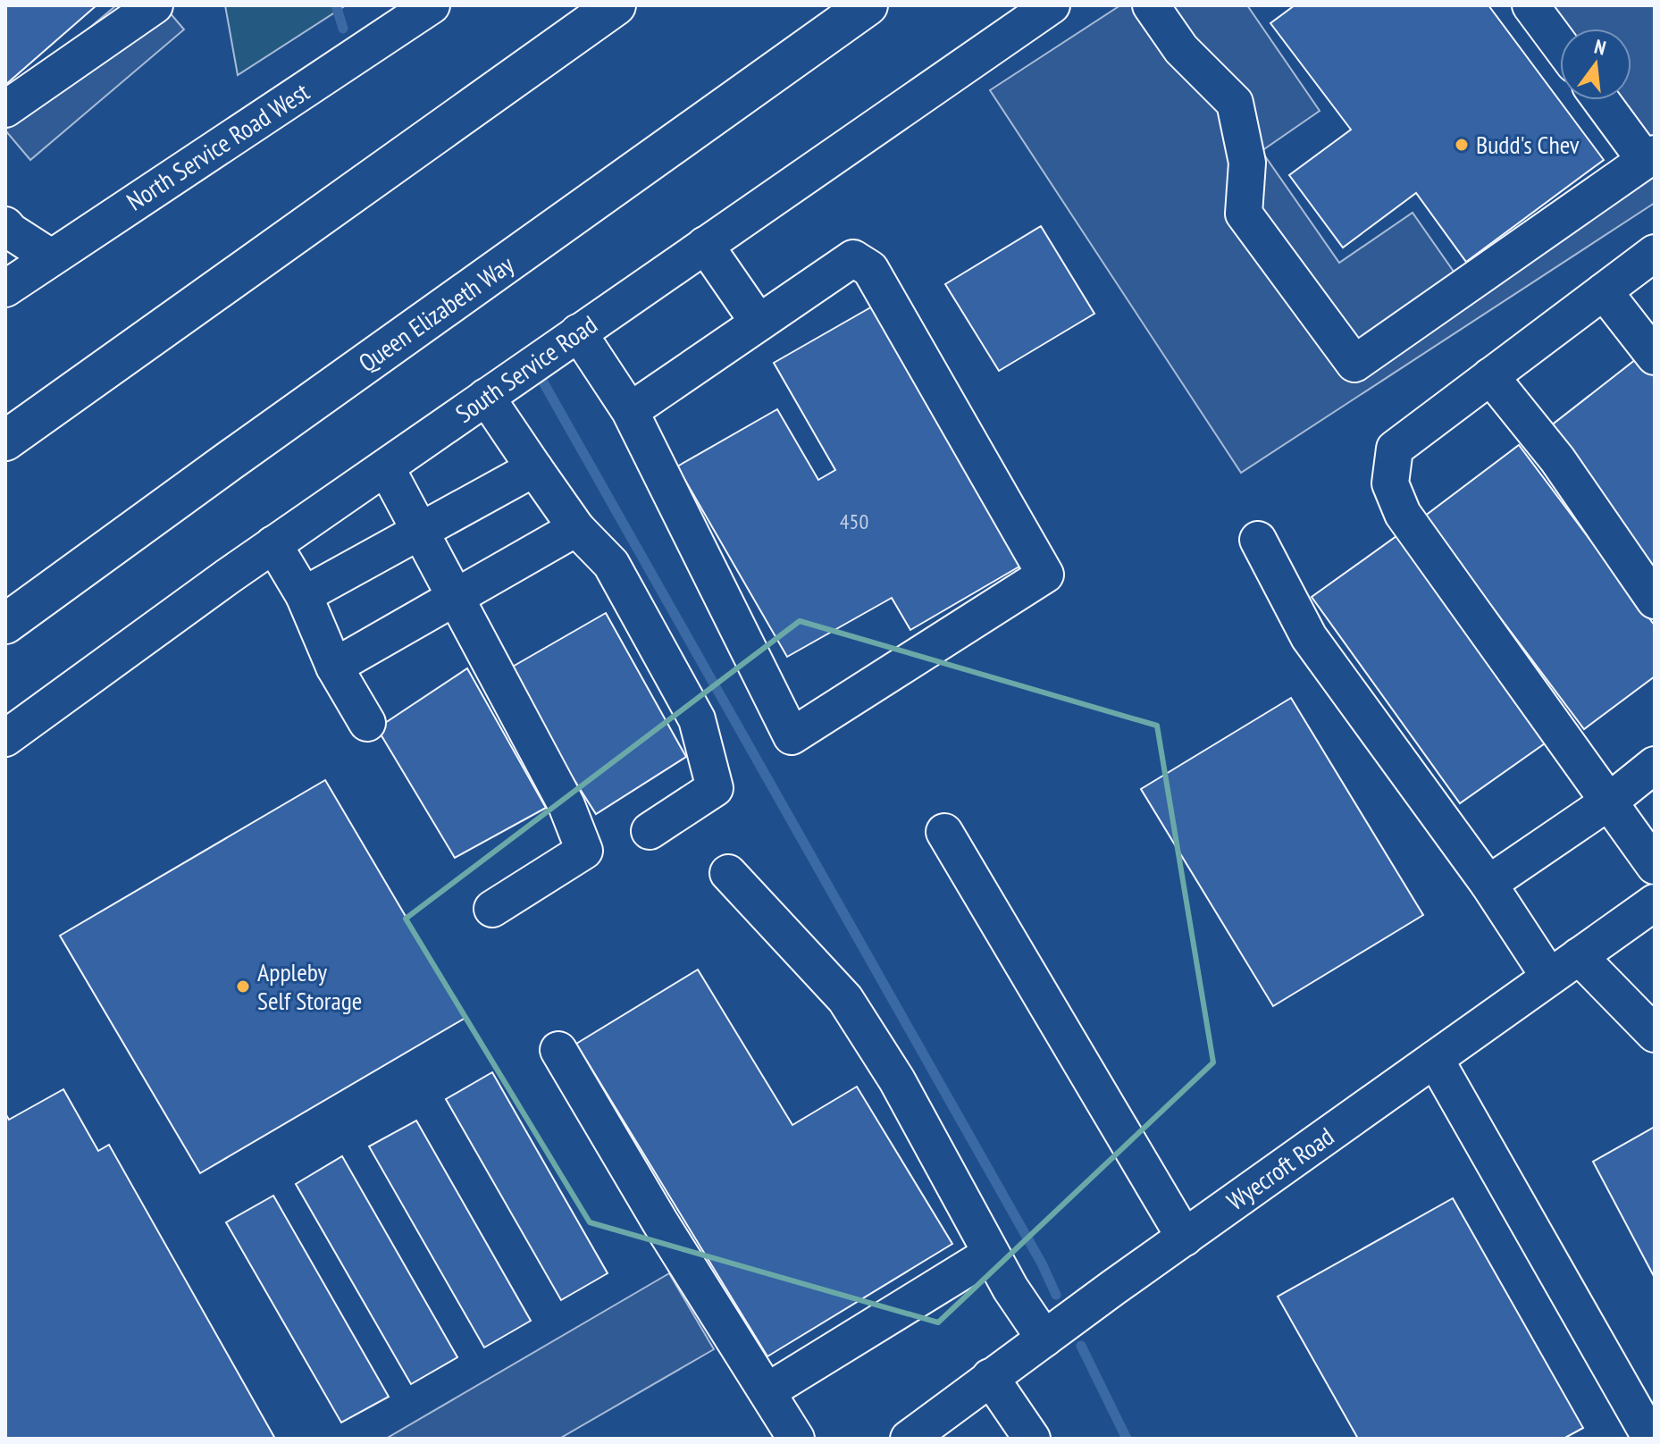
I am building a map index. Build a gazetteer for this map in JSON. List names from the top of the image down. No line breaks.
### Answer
{"streets":{"highway":["Queen Elizabeth Way"],"street":["North Service Road West","South Service Road","Wyecroft Road"]},"places":["Budd's Chev","Appleby Self Storage"],"house_numbers":["450"],"north":"top"}
